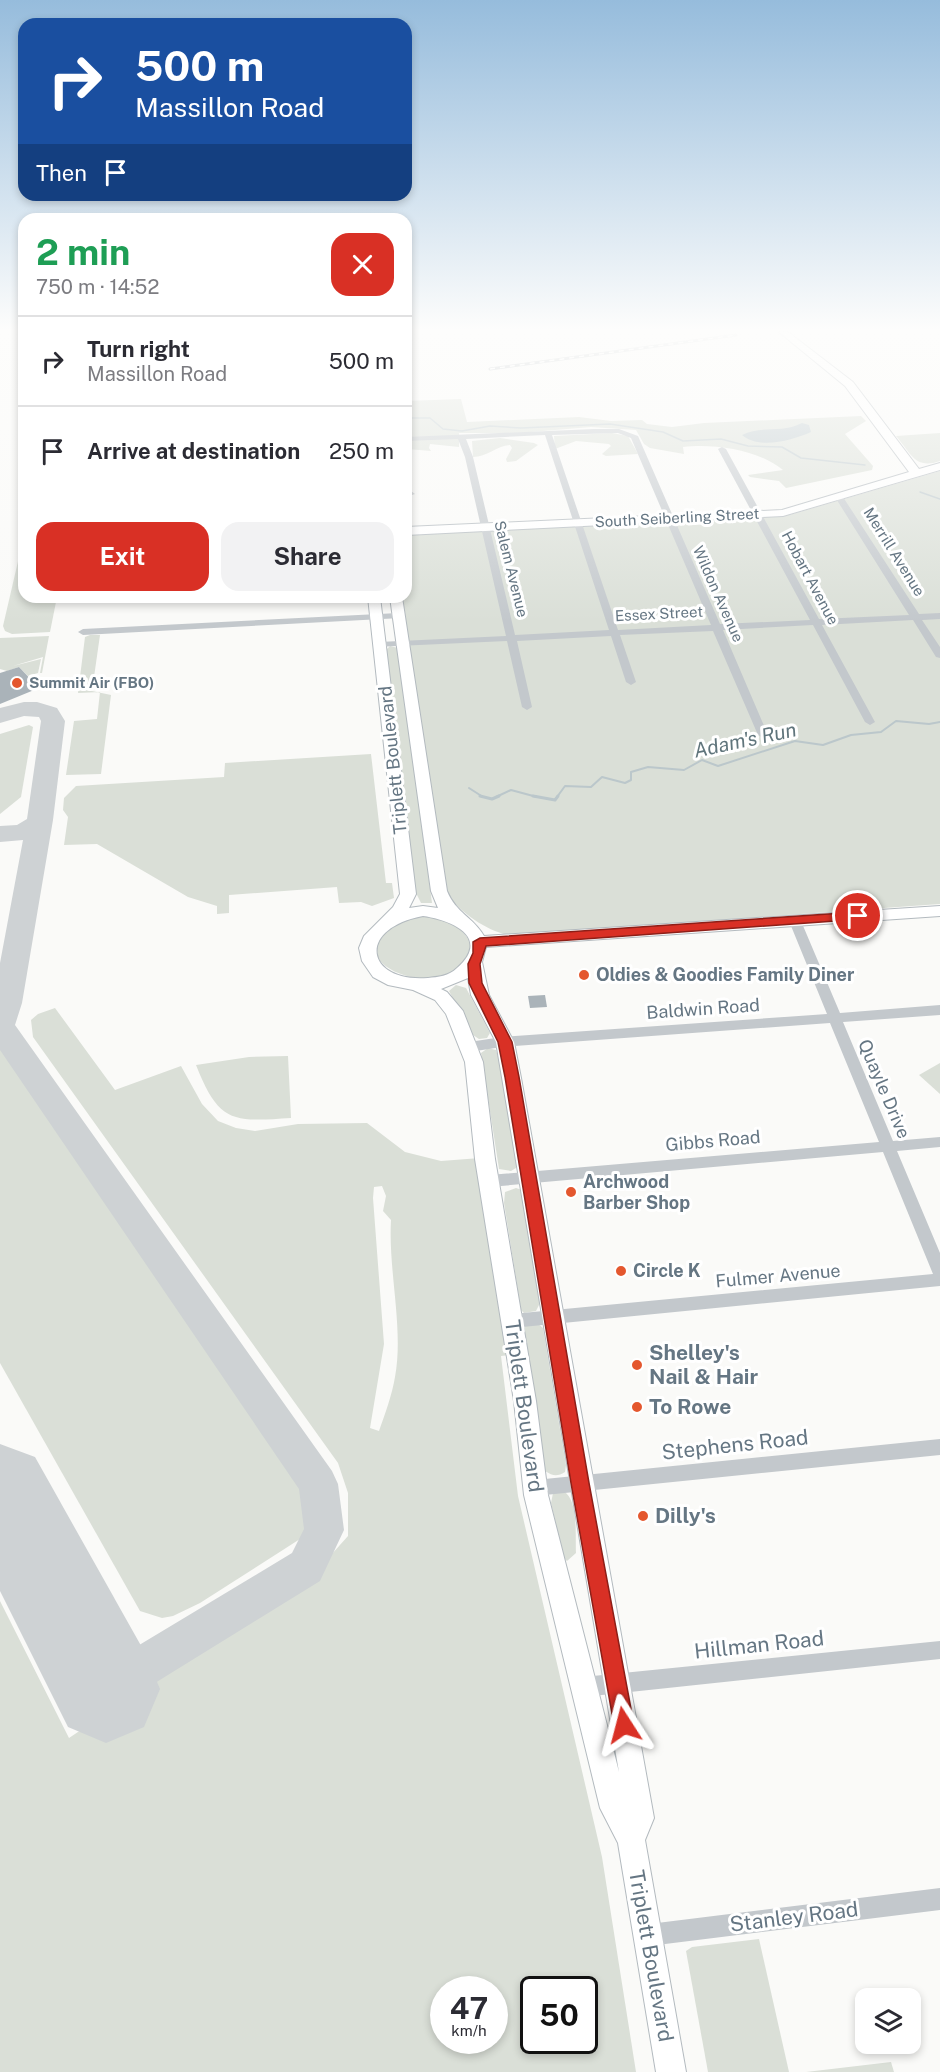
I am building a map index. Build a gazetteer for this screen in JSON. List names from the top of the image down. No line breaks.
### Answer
{"streets":{"main road":["South Seiberling Street","Triplett Boulevard"],"street":["Merrill Avenue","Salem Avenue","Hobart Avenue","Wildon Avenue","Essex Street","Baldwin Road","Quayle Drive","Gibbs Road","Fulmer Avenue","Stephens Road","Hillman Road","Stanley Road"]},"crossings":[["South Seiberling Street","Merrill Avenue"],["South Seiberling Street","Salem Avenue"],["South Seiberling Street","Hobart Avenue"],["South Seiberling Street","Wildon Avenue"],["Merrill Avenue","Essex Street"],["Salem Avenue","Essex Street"],["Hobart Avenue","Essex Street"],["Wildon Avenue","Essex Street"],["Essex Street","Triplett Boulevard"],["Triplett Boulevard","Baldwin Road"],["Triplett Boulevard","Gibbs Road"],["Triplett Boulevard","Fulmer Avenue"],["Triplett Boulevard","Stephens Road"],["Triplett Boulevard","Hillman Road"],["Triplett Boulevard","Stanley Road"],["Baldwin Road","Quayle Drive"],["Quayle Drive","Gibbs Road"]],"water":["Adam's Run"],"places":["Summit Air (FBO)","Oldies & Goodies Family Diner","Archwood Barber Shop","Circle K","Shelley's Nail & Hair","To Rowe","Dilly's"],"page":{"turn":["500 m","Massillon Road"],"then":"Then","heading":["2 min","750 m · 14:52"],"list":[{"name":"Turn right","note":"Massillon Road","value":"500 m"},{"name":"Arrive at destination","value":"250 m"}],"buttons":["Exit","Share"],"speed":"47 km/h","limit":"50"}}
